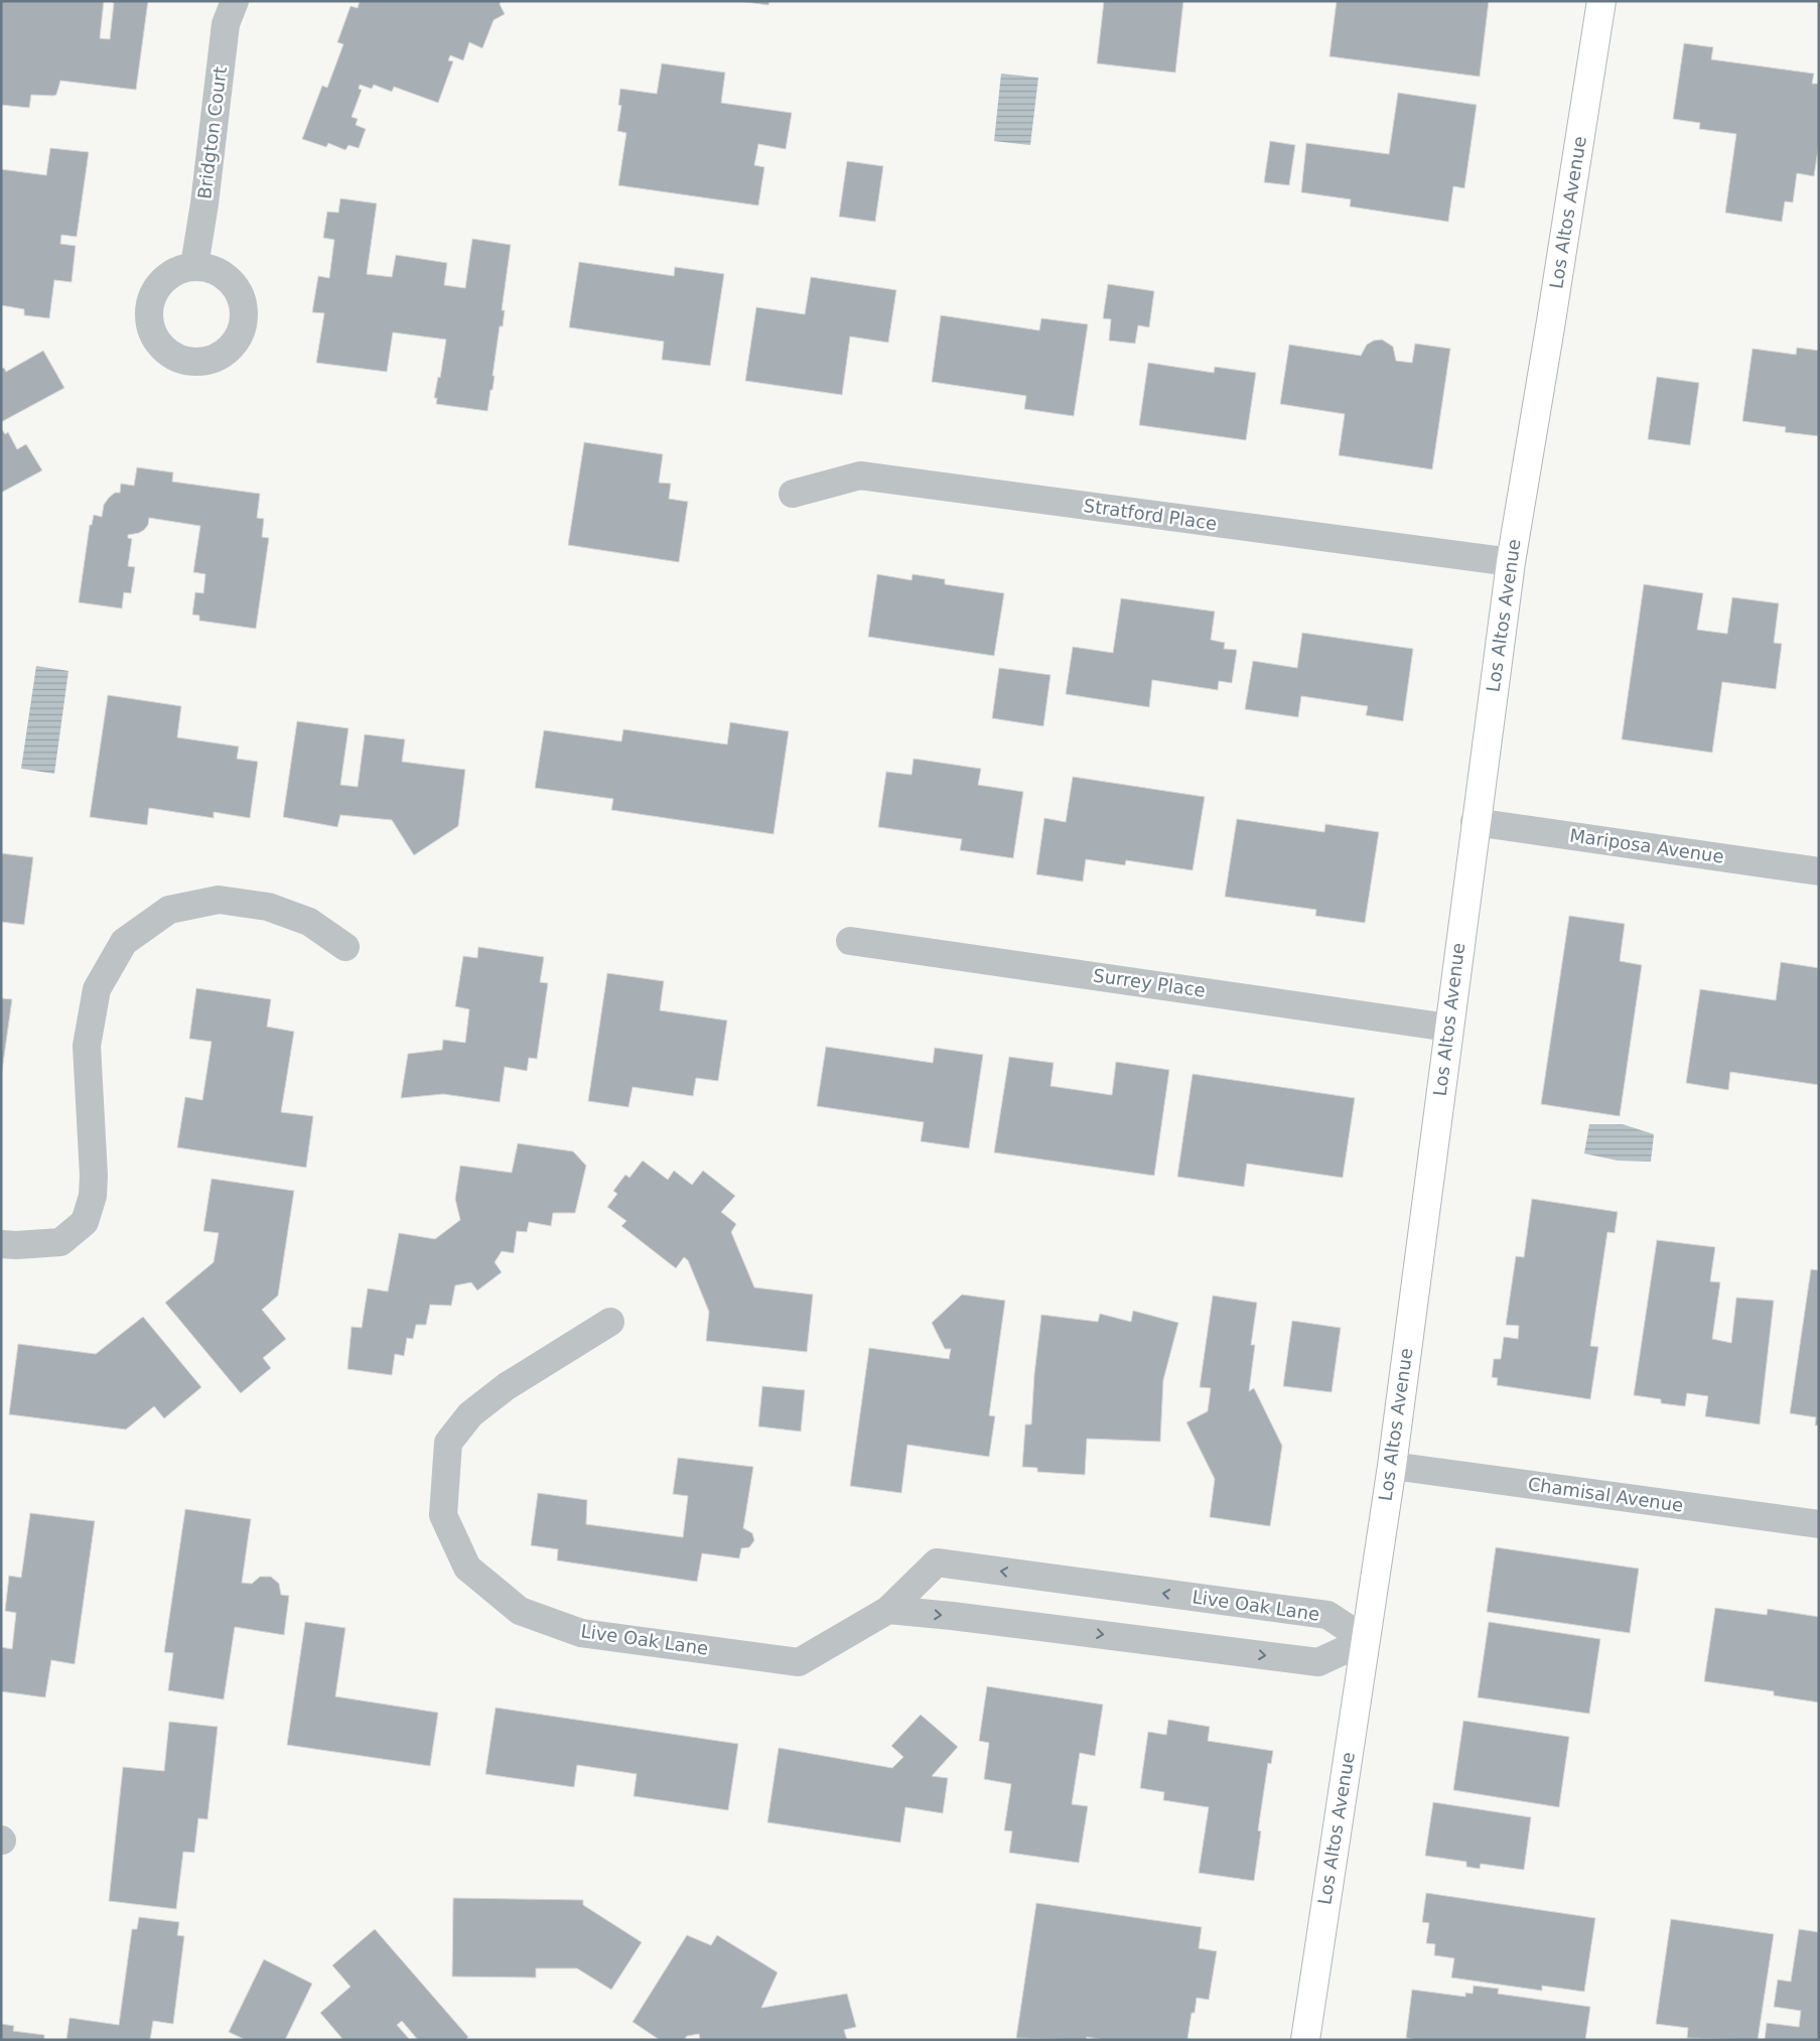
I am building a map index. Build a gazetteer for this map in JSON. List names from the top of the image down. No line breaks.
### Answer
{"streets":{"street":["Bridgton Court","Los Altos Avenue","Stratford Place","Mariposa Avenue","Surrey Place","Chamisal Avenue","Live Oak Lane"]},"crossings":[["Los Altos Avenue","Stratford Place"],["Los Altos Avenue","Mariposa Avenue"],["Los Altos Avenue","Surrey Place"],["Los Altos Avenue","Chamisal Avenue"],["Los Altos Avenue","Live Oak Lane"]]}
